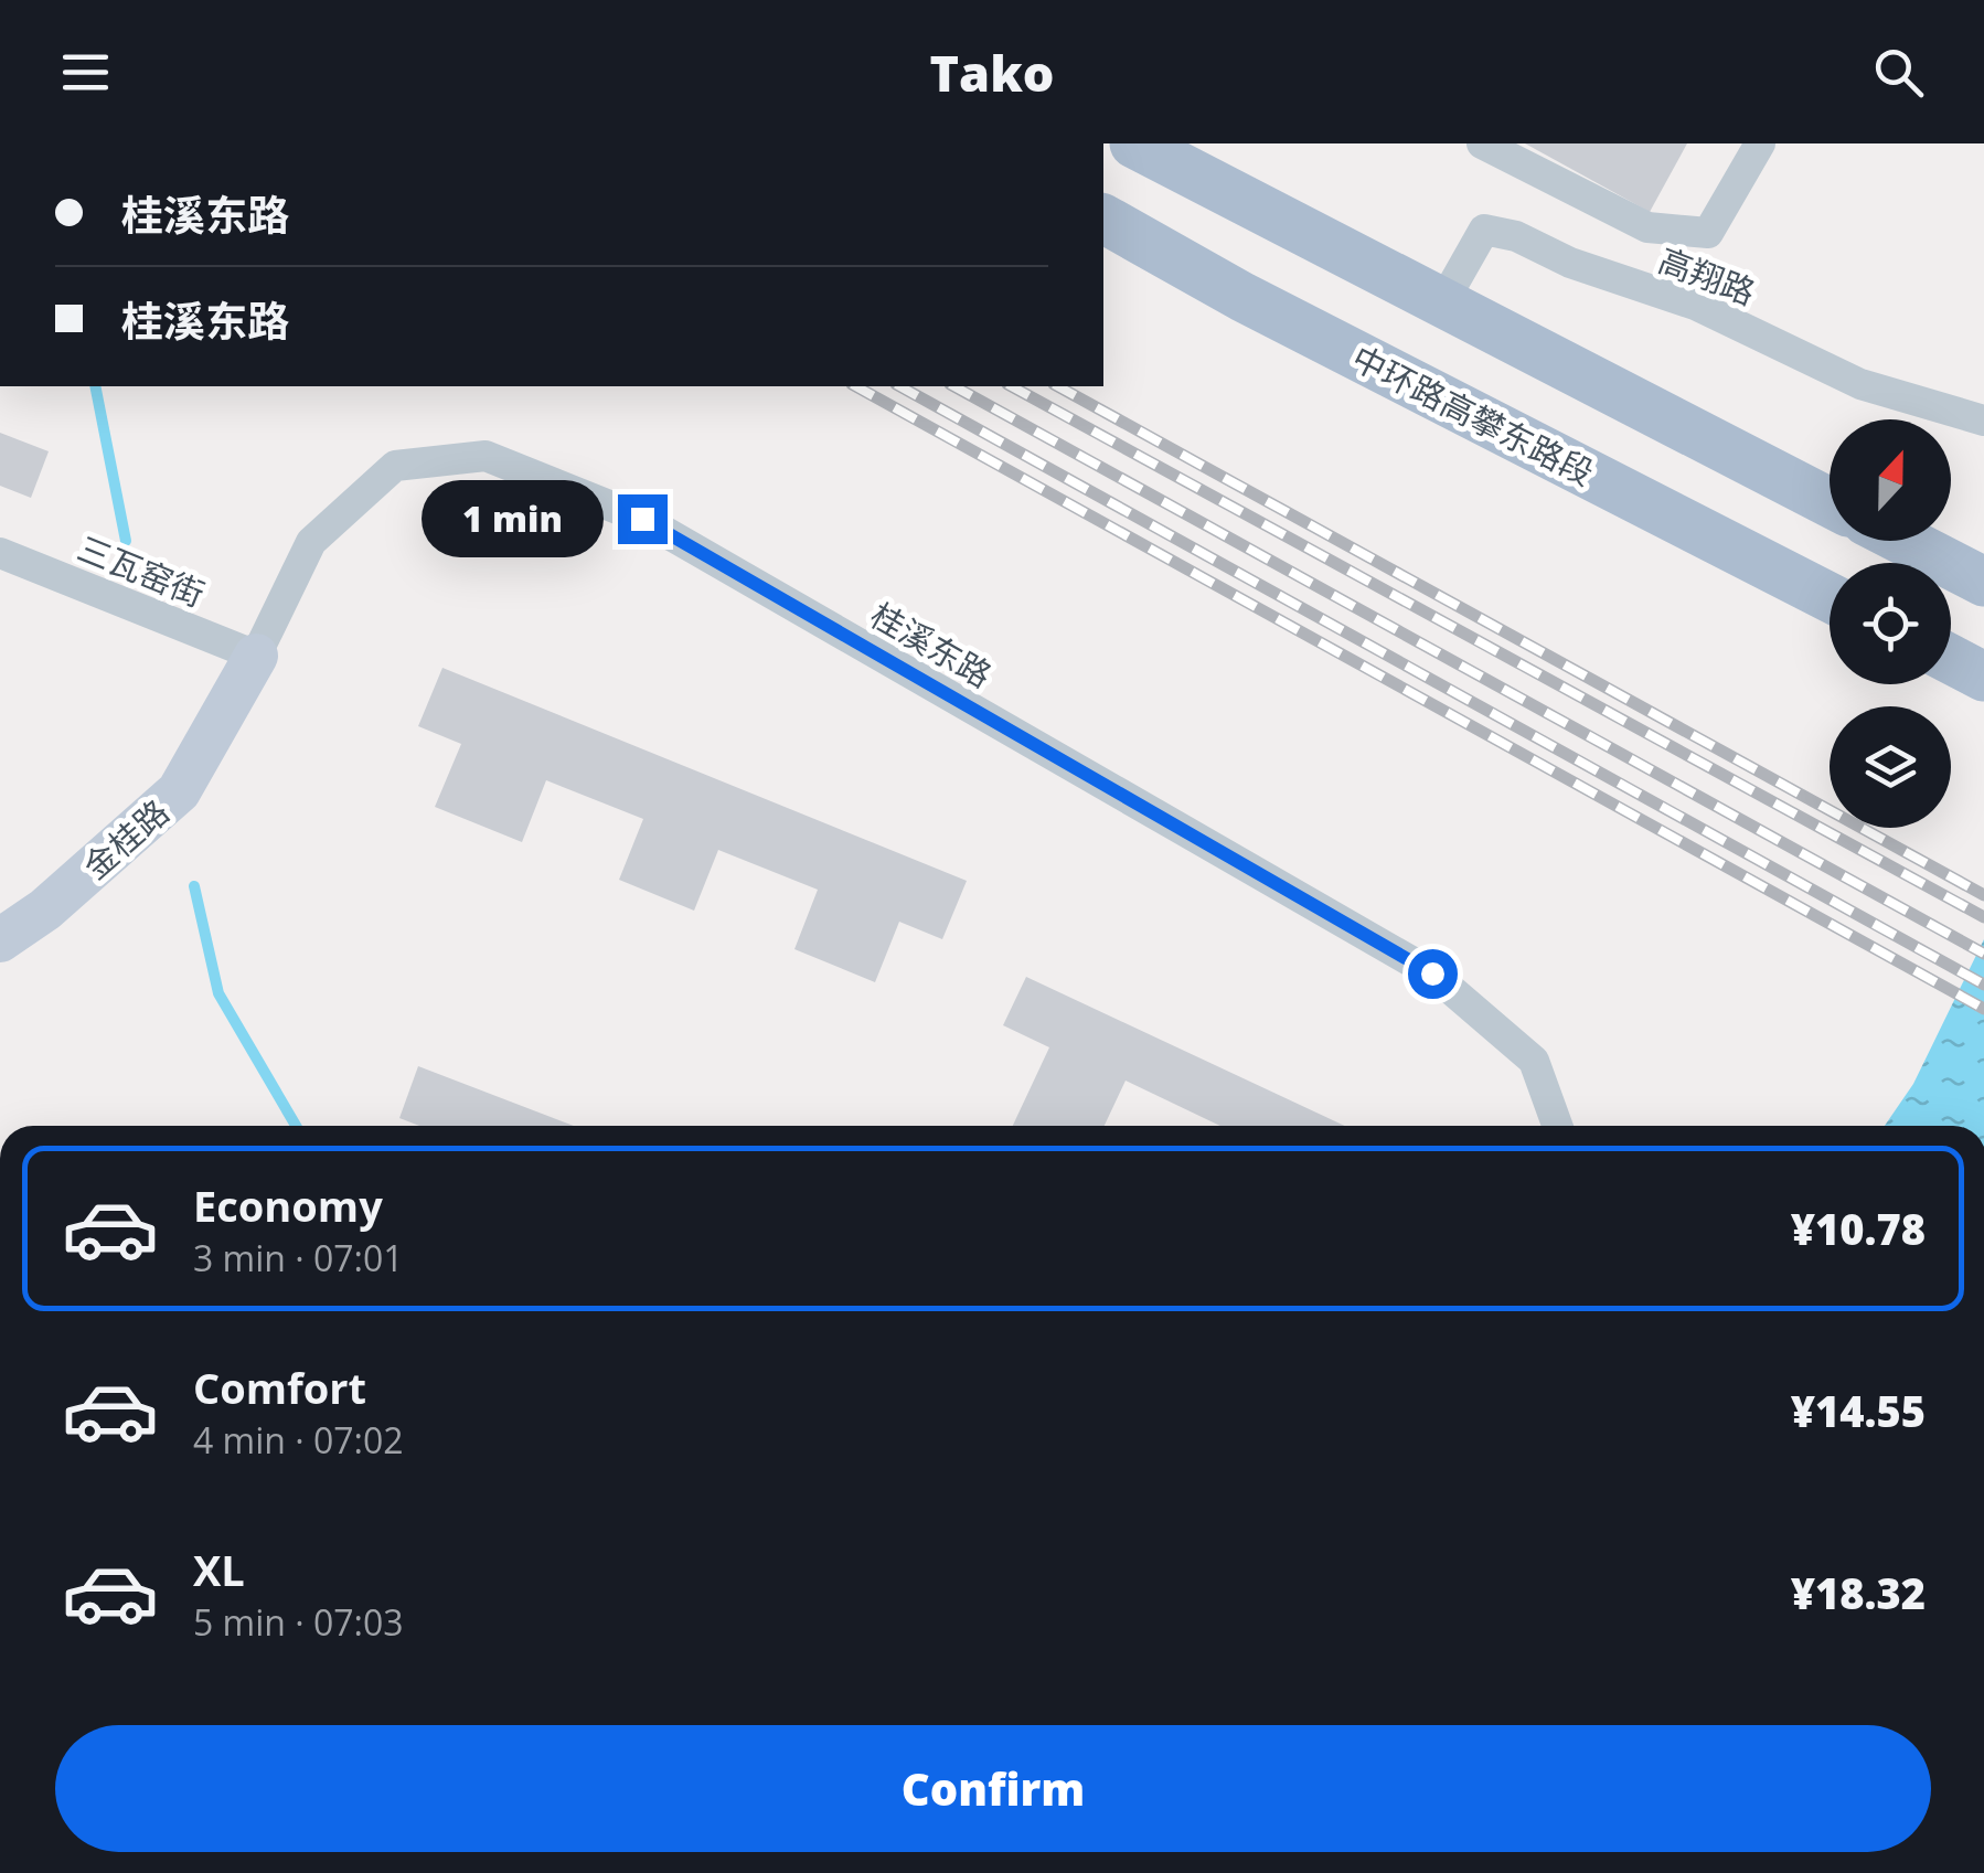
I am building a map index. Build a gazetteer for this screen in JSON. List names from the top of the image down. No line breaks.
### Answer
{"streets":{"main road":["中环路高攀东路段"],"street":["高翔路","三瓦窑街","桂溪东路","金桂路"]},"crossings":[["三瓦窑街","桂溪东路"],["三瓦窑街","金桂路"],["桂溪东路","金桂路"]],"north":"top","page":{"header":"Tako","banner":["桂溪东路","桂溪东路"],"bubble":"1 min","list":[{"name":"Economy","note":"3 min · 07:01","value":"¥10.78"},{"name":"Comfort","note":"4 min · 07:02","value":"¥14.55"},{"name":"XL","note":"5 min · 07:03","value":"¥18.32"}],"buttons":"Confirm"}}
